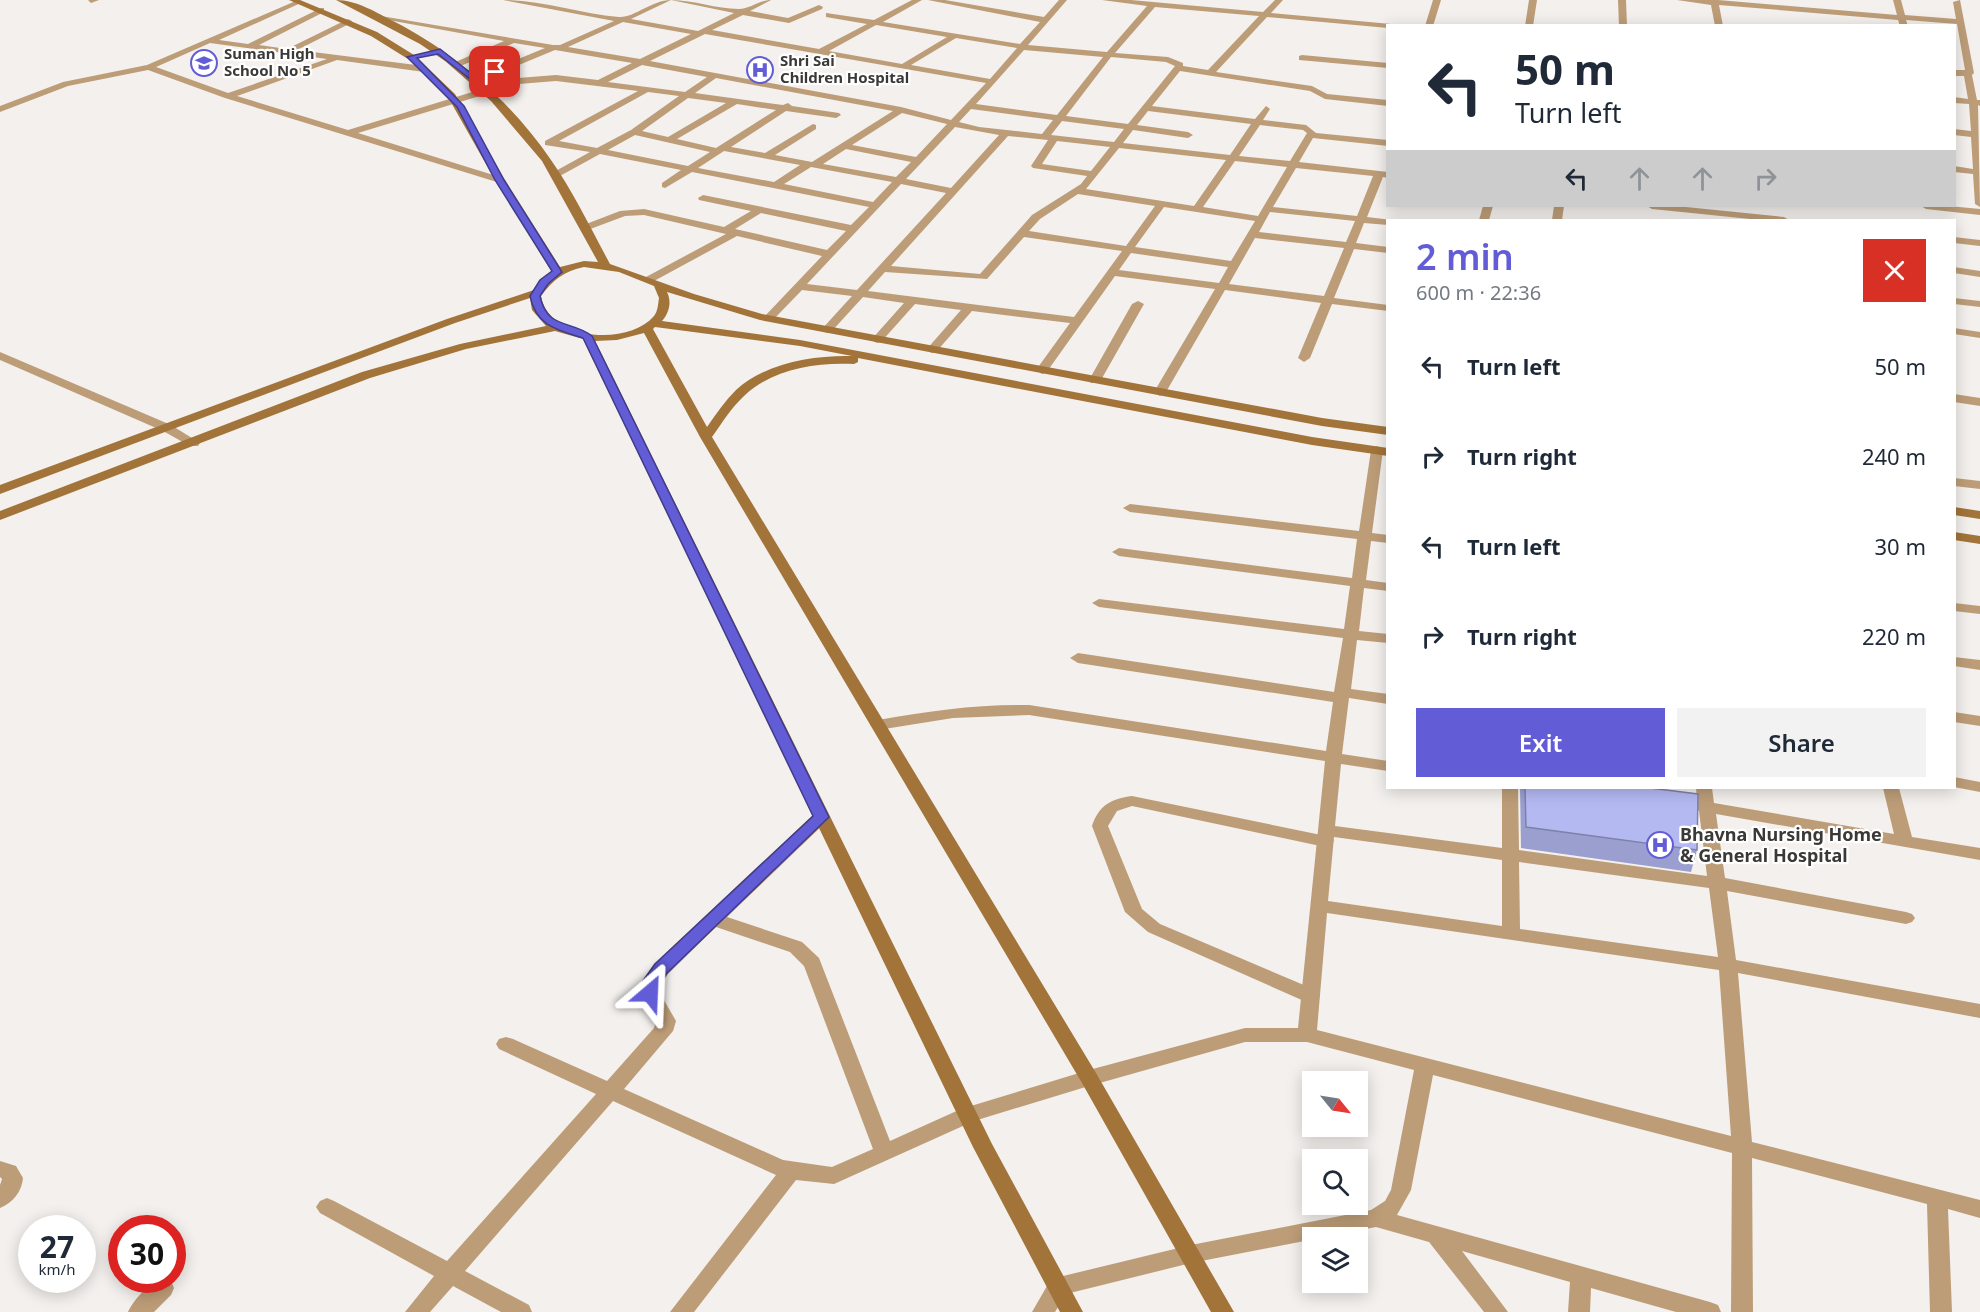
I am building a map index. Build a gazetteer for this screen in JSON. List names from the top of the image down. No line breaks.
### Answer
{"places":{"school or university":["Suman High School No 5"],"hospital":["Shri Sai Children Hospital","Bhavna Nursing Home & General Hospital"]},"north":"bottom right","page":{"turn":["50 m","Turn left"],"heading":["2 min","600 m · 22:36"],"list":[{"name":"Turn left","value":"50 m"},{"name":"Turn right","value":"240 m"},{"name":"Turn left","value":"30 m"},{"name":"Turn right","value":"220 m"}],"buttons":["Exit","Share"],"speed":"27 km/h","limit":"30"}}
